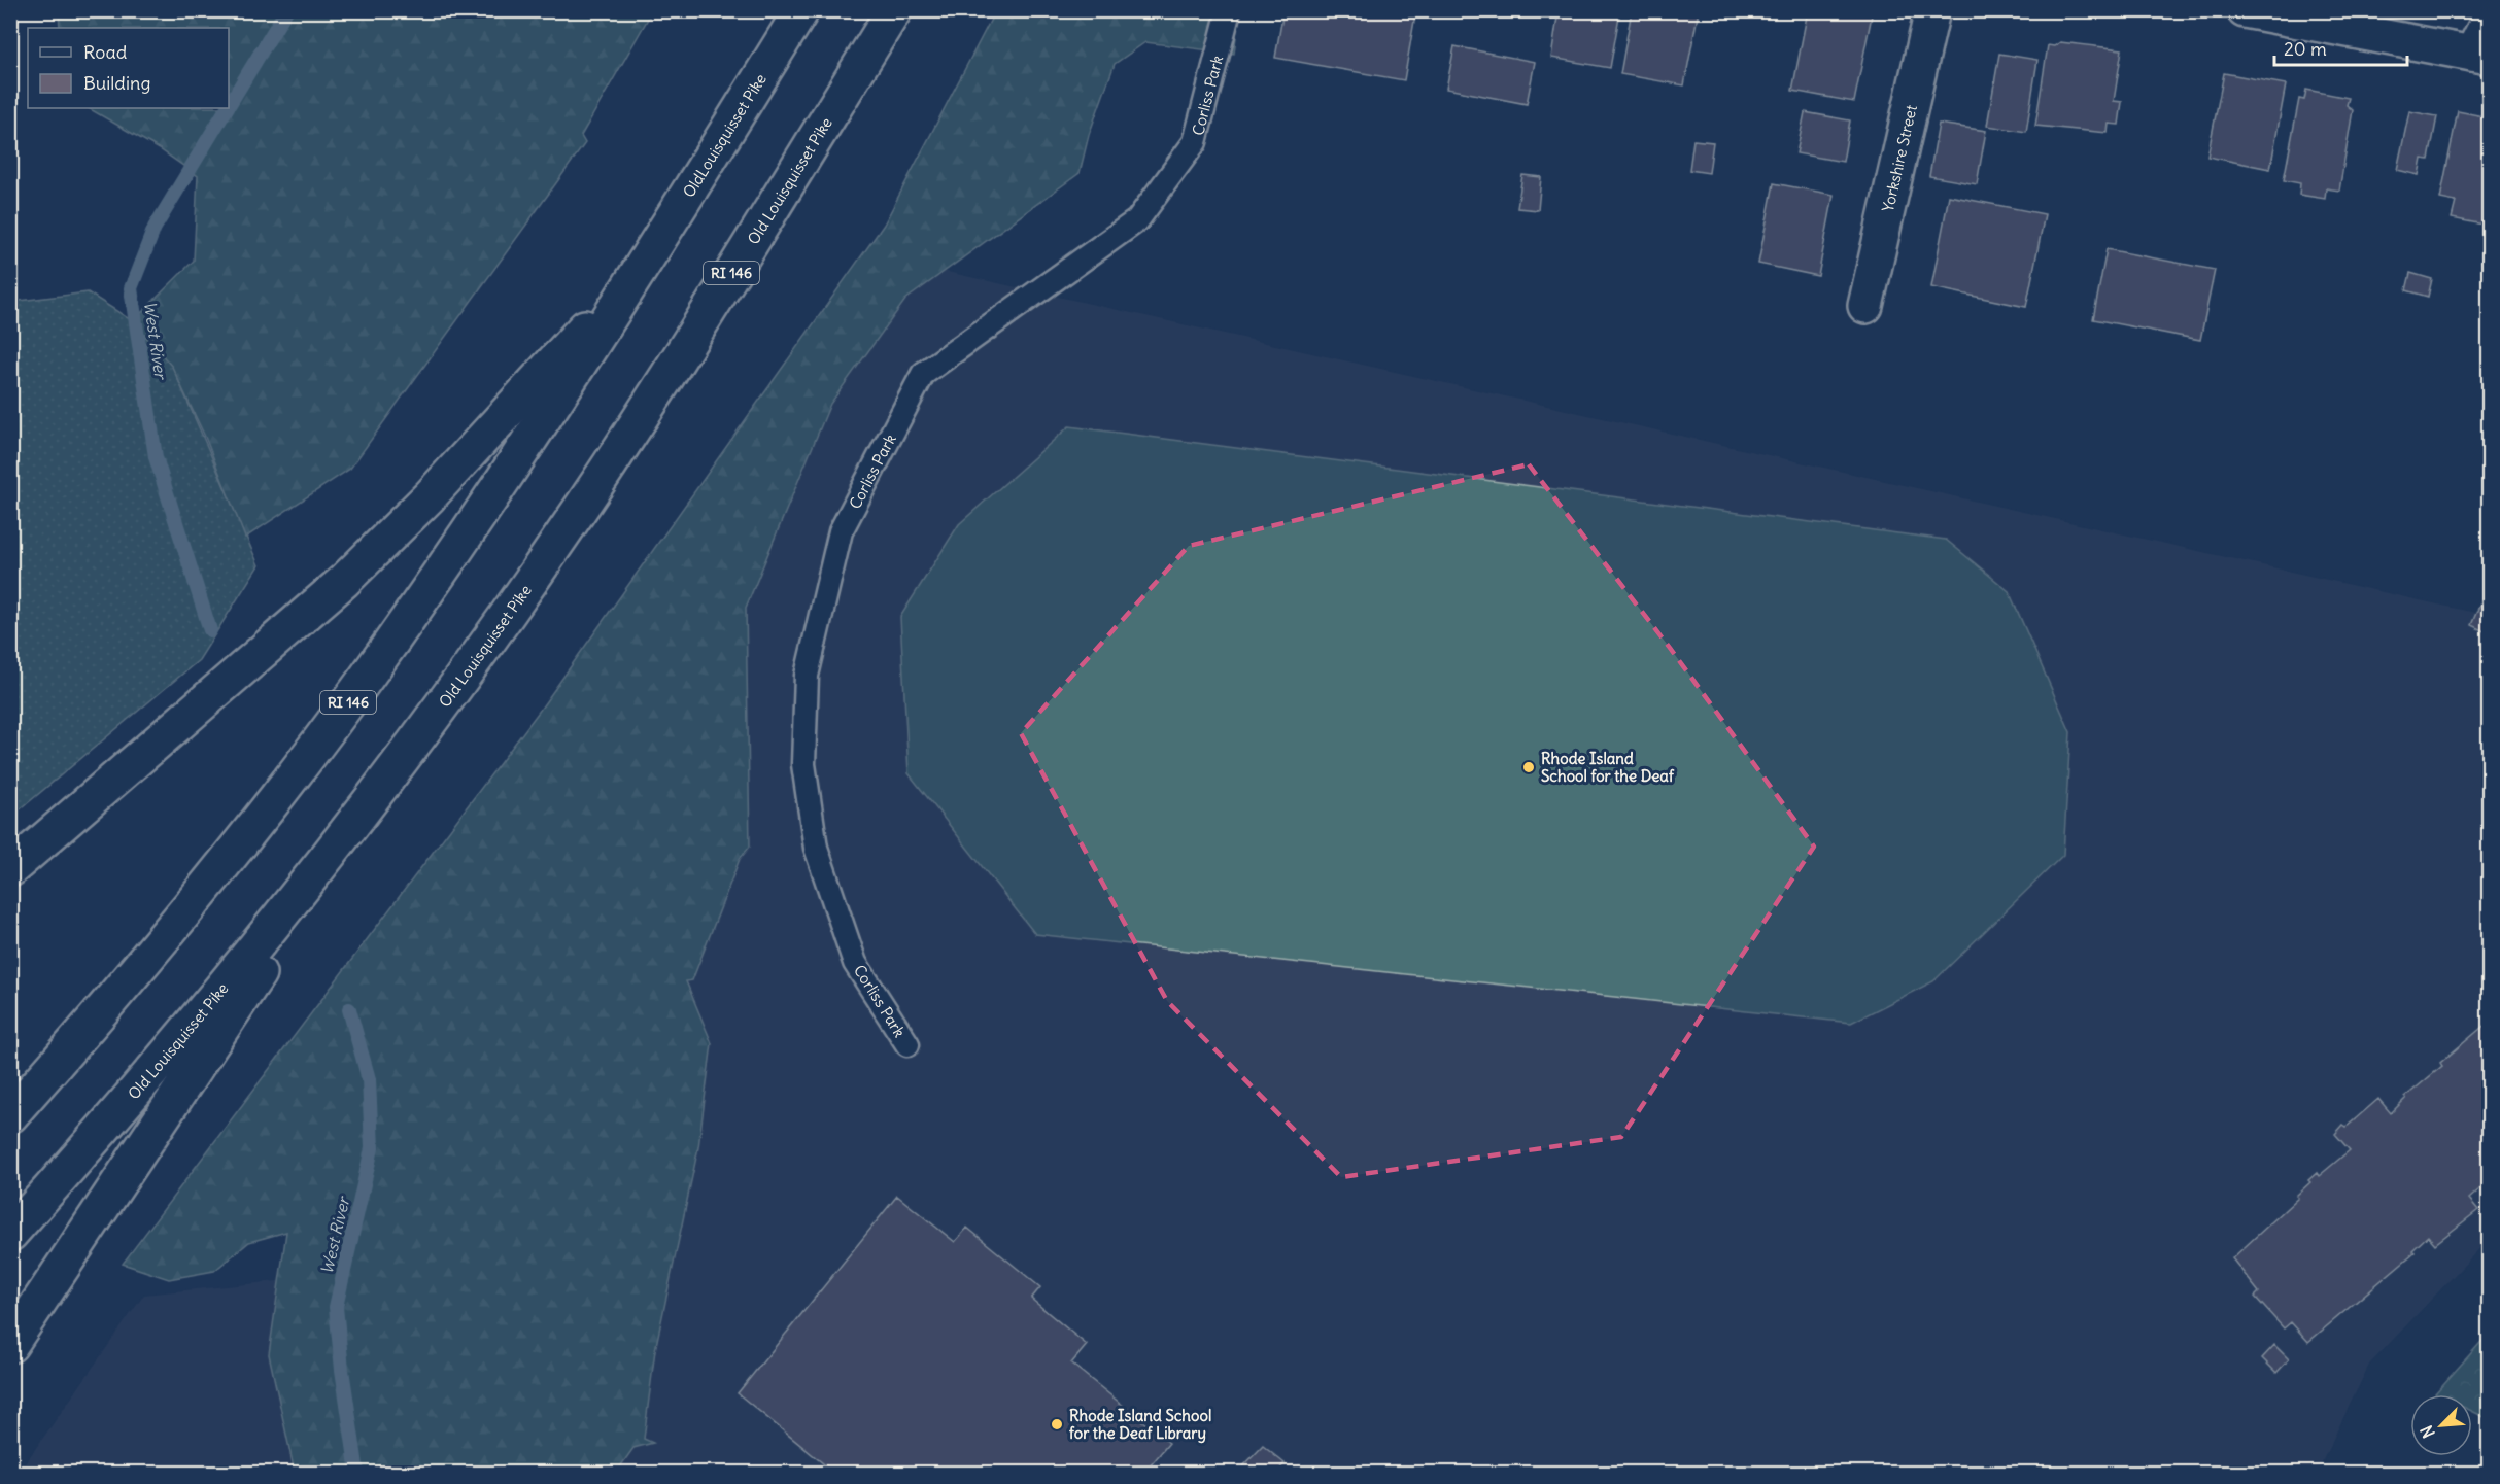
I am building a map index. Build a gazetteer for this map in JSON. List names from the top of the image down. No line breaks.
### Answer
{"streets":{"main road":["OldLouisquisset Pike","Yorkshire Street","Old Louisquisset Pike","RI 146"],"lane":["Corliss Park"]},"crossings":[["OldLouisquisset Pike","RI 146"]],"water":["West River"],"places":["Rhode Island School for the Deaf","Rhode Island School for the Deaf Library"],"legend":["Road","Building"],"scale_bar":"20 m","north":"bottom left"}
